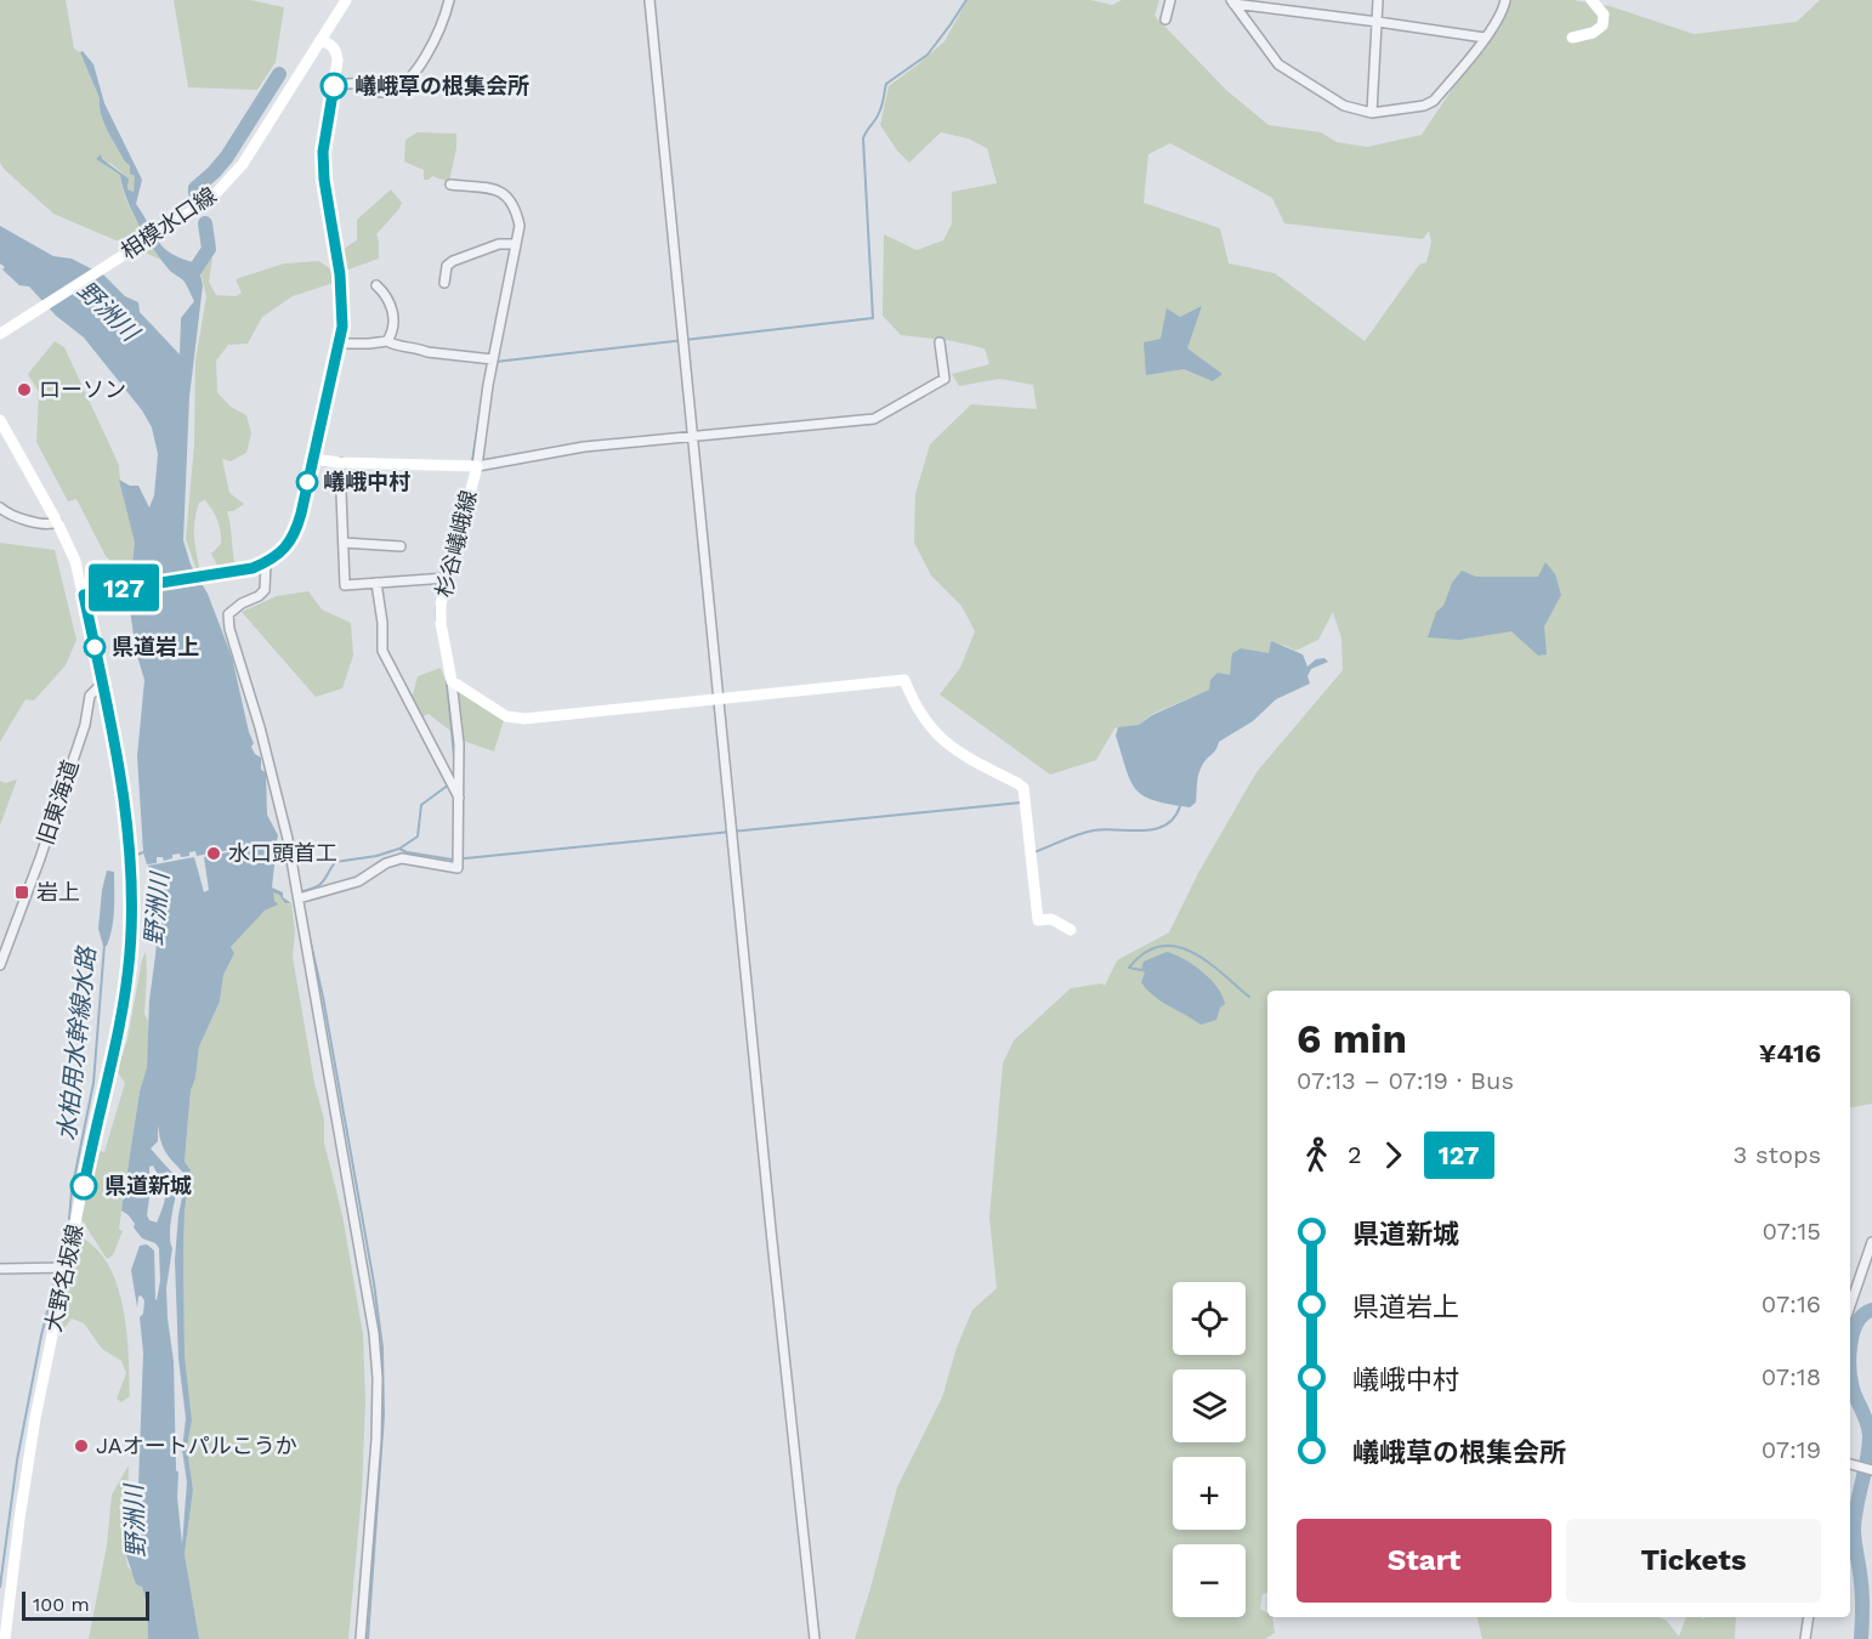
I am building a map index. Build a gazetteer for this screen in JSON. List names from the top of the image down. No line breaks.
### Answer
{"streets":{"main road":["相模水口線","杉谷嶬峨線","大野名坂線"],"street":["旧東海道"]},"crossings":[["旧東海道","大野名坂線"]],"water":["野洲川","水柏用水幹線水路"],"places":{"other":["嶬峨草の根集会所","ローソン","嶬峨中村","県道岩上","水口頭首工","県道新城","JAオートパルこうか"],"transit":["岩上"]},"lines":["bus line 127"],"scale_bar":"100 m","page":{"on_map":"127","heading":["6 min","07:13 – 07:19 · Bus","¥416"],"legs":["2","127","3 stops"],"list":[{"name":"県道新城","value":"07:15"},{"name":"県道岩上","value":"07:16"},{"name":"嶬峨中村","value":"07:18"},{"name":"嶬峨草の根集会所","value":"07:19"}],"map_buttons":["+","−"],"buttons":["Start","Tickets"],"scale":"100 m"}}
